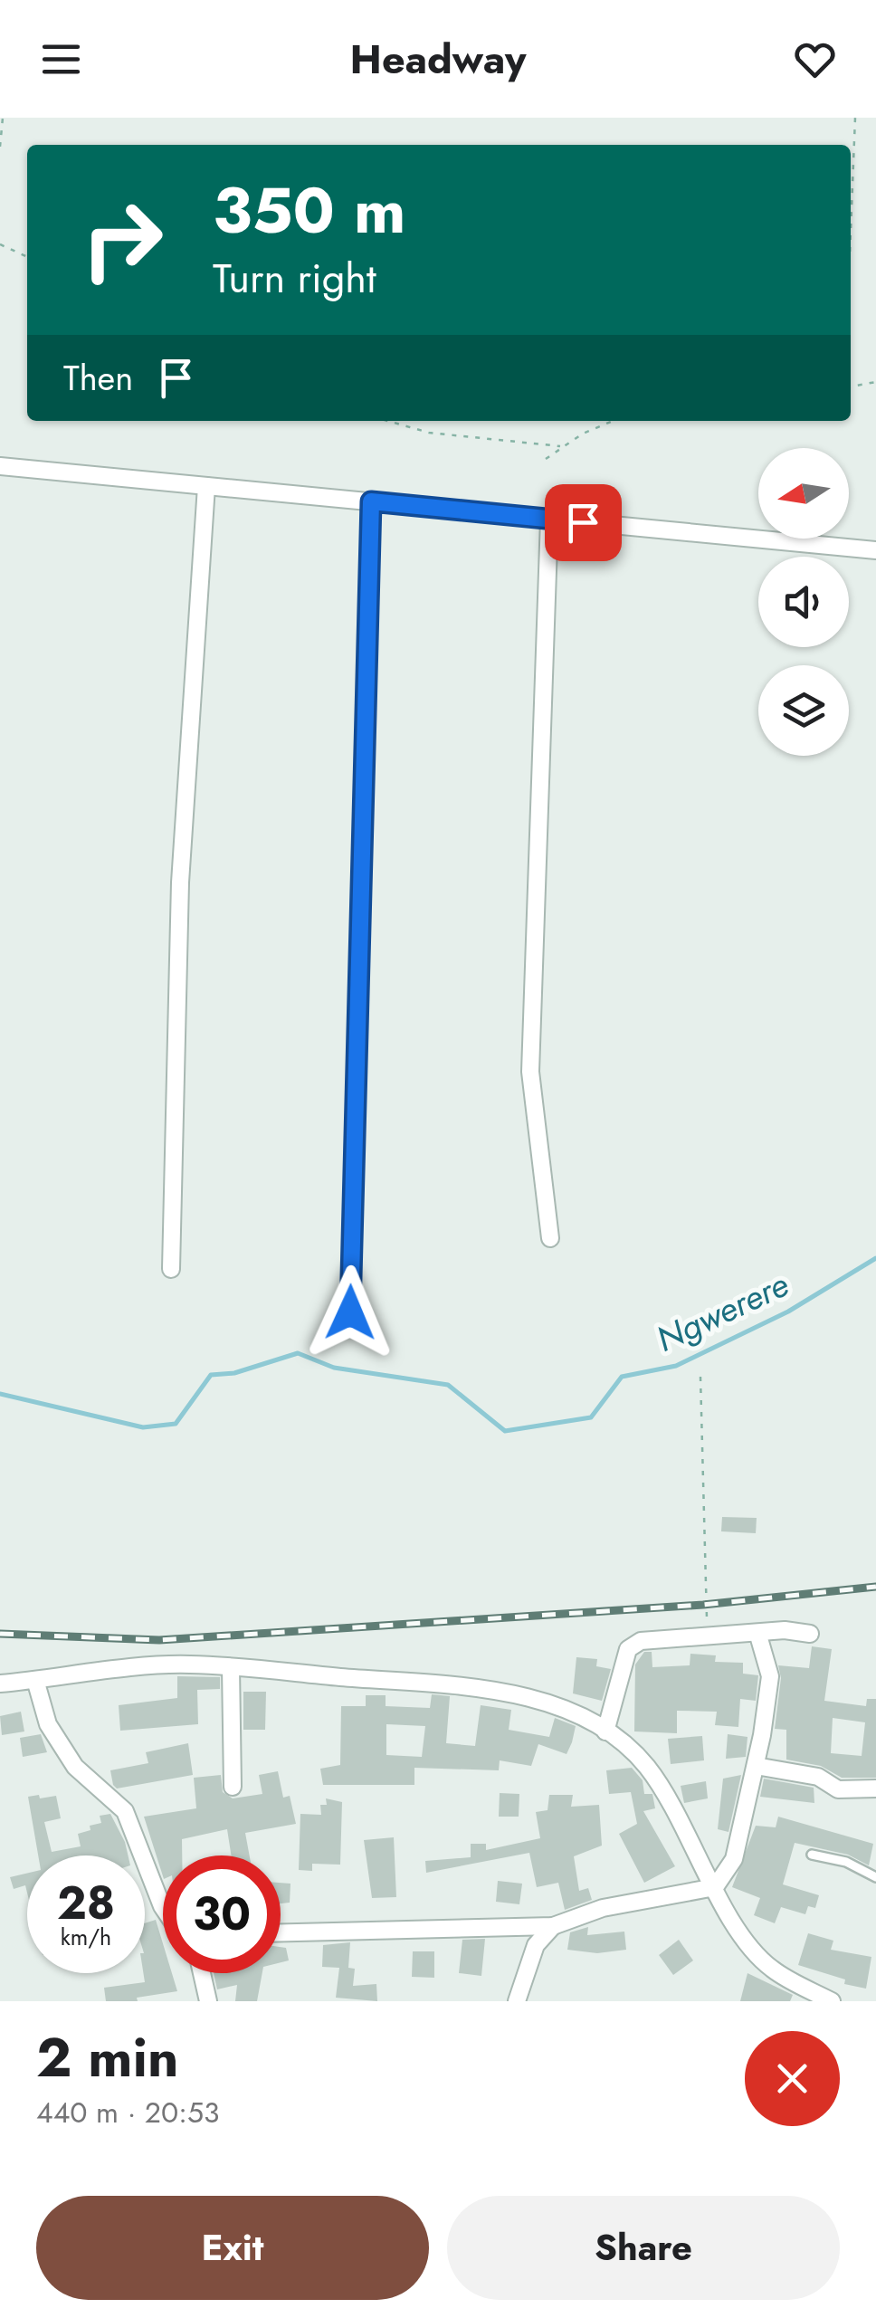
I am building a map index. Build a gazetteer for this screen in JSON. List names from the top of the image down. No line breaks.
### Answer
{"water":["Ngwerere"],"north":"left","page":{"header":"Headway","turn":["350 m","Turn right"],"then":"Then","speed":"28 km/h","limit":"30","heading":["2 min","440 m · 20:53"],"buttons":["Exit","Share"]}}
